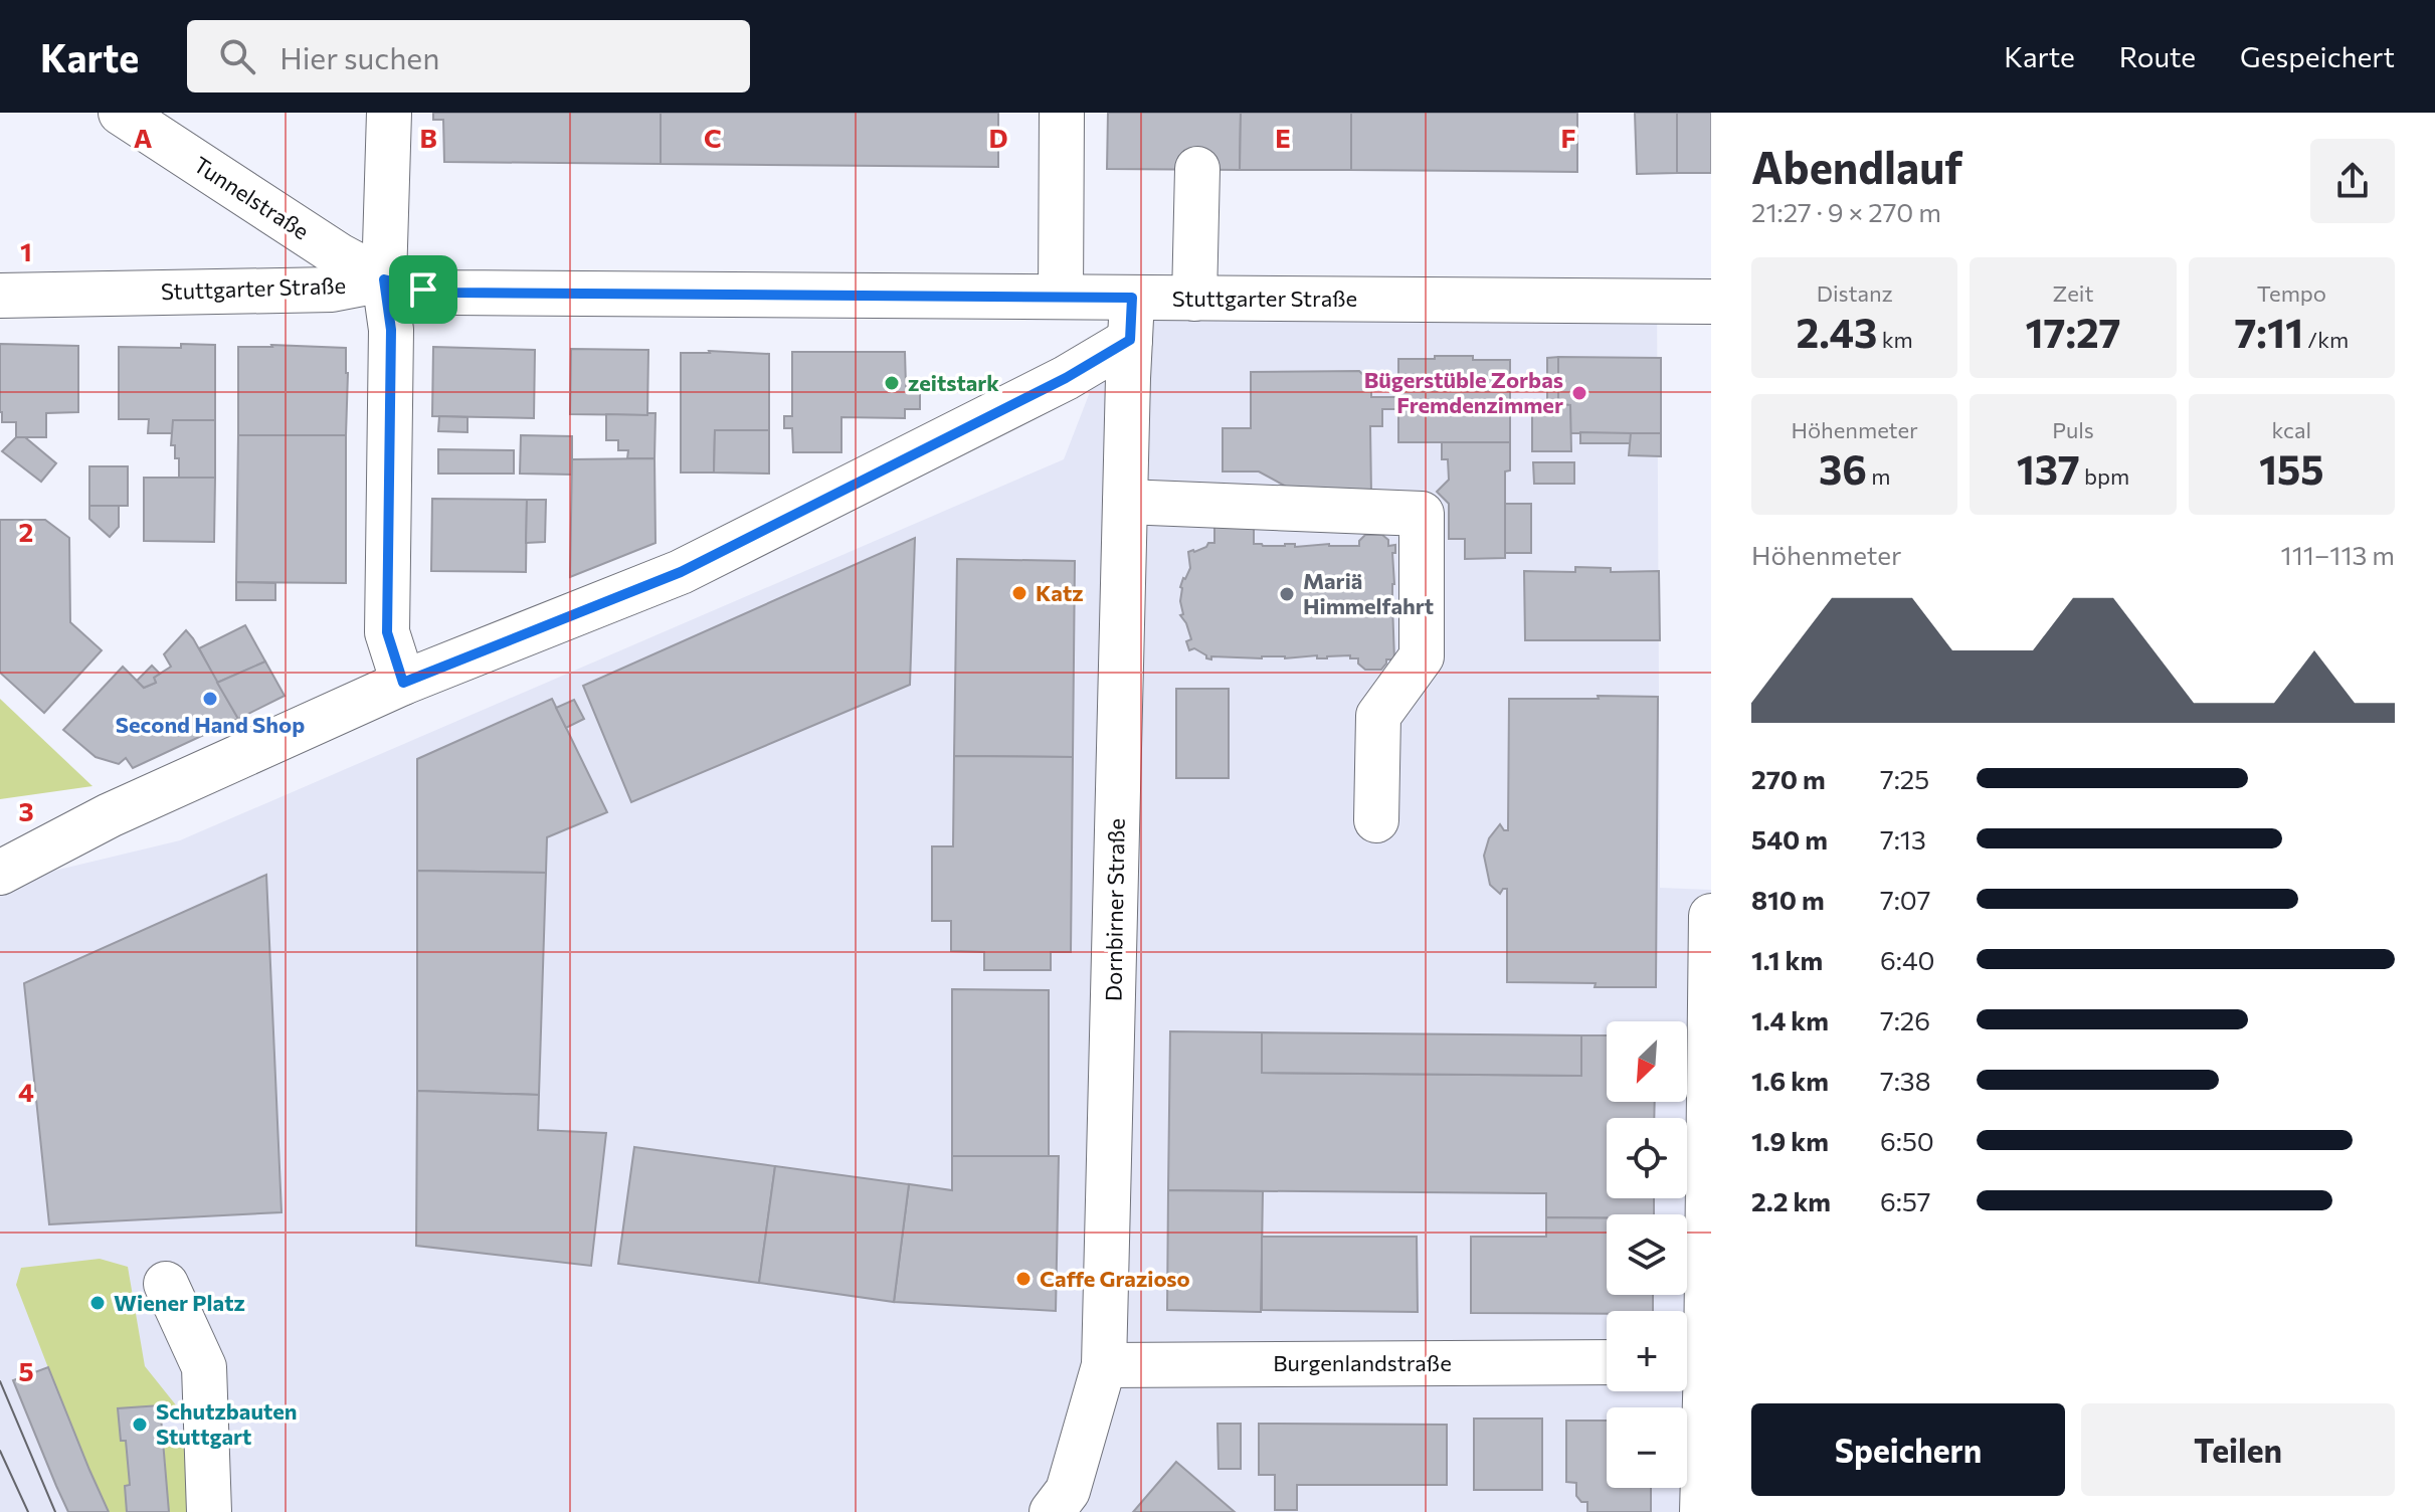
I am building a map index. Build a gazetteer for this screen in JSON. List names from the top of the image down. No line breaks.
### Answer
{"streets":{"street":["Tunnelstraße","Stuttgarter Straße","Dornbirner Straße","Burgenlandstraße"]},"crossings":[["Tunnelstraße","Stuttgarter Straße"],["Stuttgarter Straße","Dornbirner Straße"],["Dornbirner Straße","Burgenlandstraße"]],"places":["zeitstark","Bügerstüble Zorbas Fremdenzimmer","Katz","Mariä Himmelfahrt","Second Hand Shop","Caffe Grazioso","Wiener Platz","Schutzbauten Stuttgart"],"north":"bottom left","page":{"header":"Karte","search":"Hier suchen","nav":["Karte","Route","Gespeichert"],"heading":["Abendlauf","21:27 · 9 × 270 m"],"stats":[["Distanz","2.43 km"],["Zeit","17:27"],["Tempo","7:11 /km"],["Höhenmeter","36 m"],["Puls","137 bpm"],["kcal","155"]],"chart":["Höhenmeter","111–113 m"],"list":[{"name":"270 m","note":"7:25"},{"name":"540 m","note":"7:13"},{"name":"810 m","note":"7:07"},{"name":"1.1 km","note":"6:40"},{"name":"1.4 km","note":"7:26"},{"name":"1.6 km","note":"7:38"},{"name":"1.9 km","note":"6:50"},{"name":"2.2 km","note":"6:57"}],"map_buttons":["+","−"],"buttons":["Speichern","Teilen"]},"grid":{"columns":["A","B","C","D","E","F"],"rows":["1","2","3","4","5"]}}
